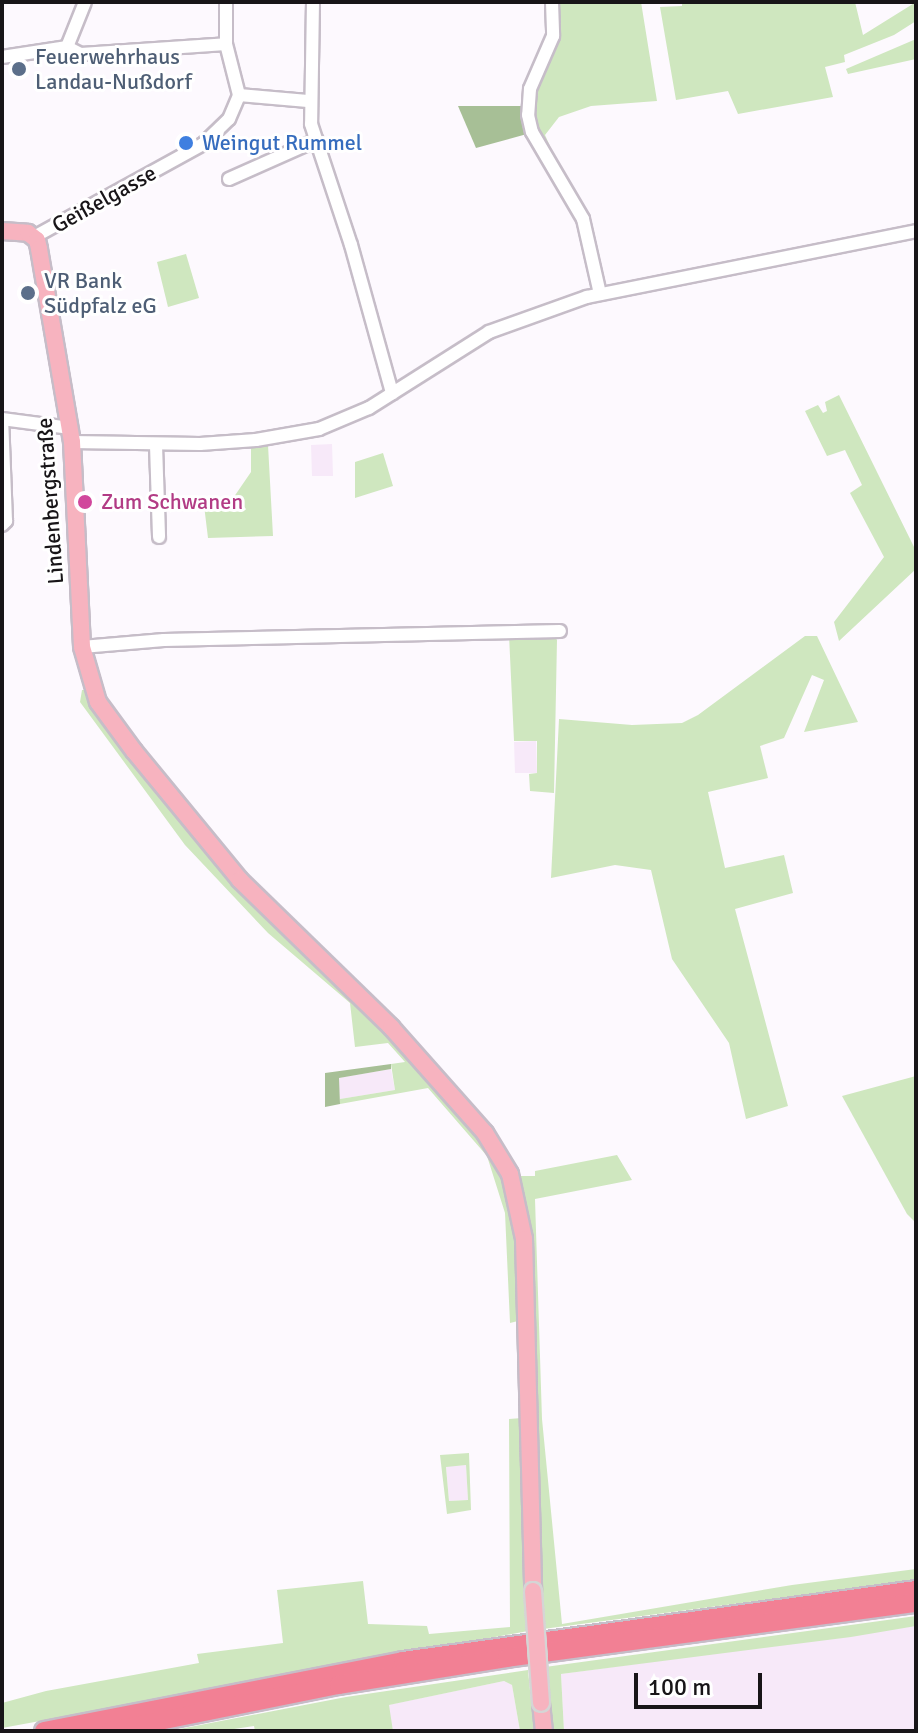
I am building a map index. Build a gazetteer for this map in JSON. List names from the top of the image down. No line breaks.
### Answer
{"streets":{"main road":["Lindenbergstraße"],"street":["Geißelgasse"]},"crossings":[["Geißelgasse","Lindenbergstraße"]],"places":["Feuerwehrhaus Landau-Nußdorf","Weingut Rummel","VR Bank Südpfalz eG","Zum Schwanen"],"scale_bar":"100 m"}
